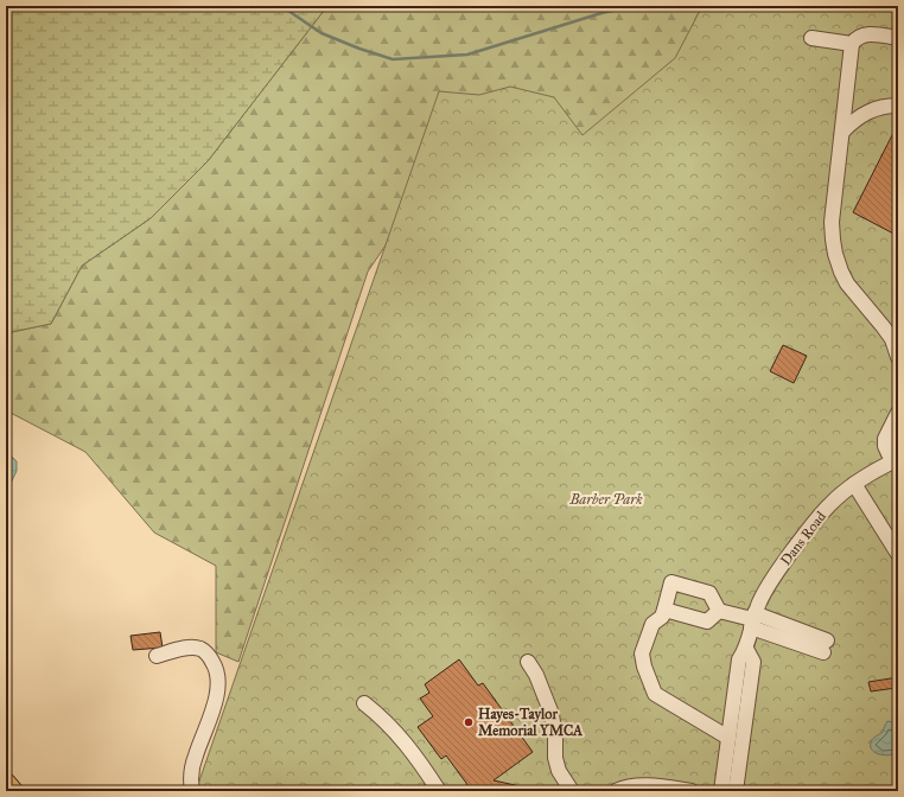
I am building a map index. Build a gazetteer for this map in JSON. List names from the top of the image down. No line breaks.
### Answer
{"streets":{"lane":["Dans Road"]},"parks":["Barber Park"],"places":["Hayes-Taylor Memorial YMCA"]}
